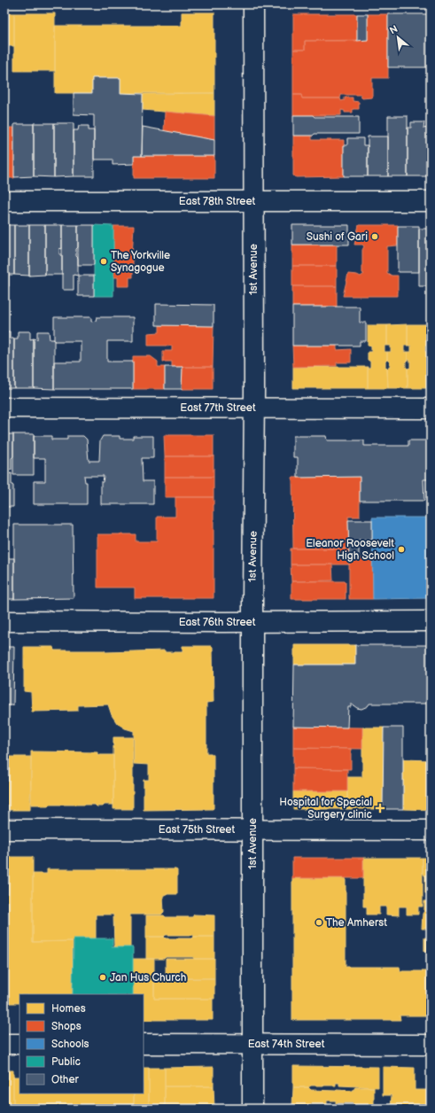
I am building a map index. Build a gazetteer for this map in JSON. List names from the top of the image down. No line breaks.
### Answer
{"streets":{"street":["East 78th Street","1st Avenue","East 77th Street","East 76th Street","East 75th Street","East 74th Street"]},"crossings":[["East 78th Street","1st Avenue"],["1st Avenue","East 77th Street"],["1st Avenue","East 76th Street"],["1st Avenue","East 75th Street"],["1st Avenue","East 74th Street"]],"places":{"other":["Sushi of Gari","The Yorkville Synagogue","Eleanor Roosevelt High School","The Amherst","Jan Hus Church"],"health":["Hospital for Special Surgery clinic"]},"legend":["Homes","Shops","Schools","Public","Other"],"north":"top left"}
